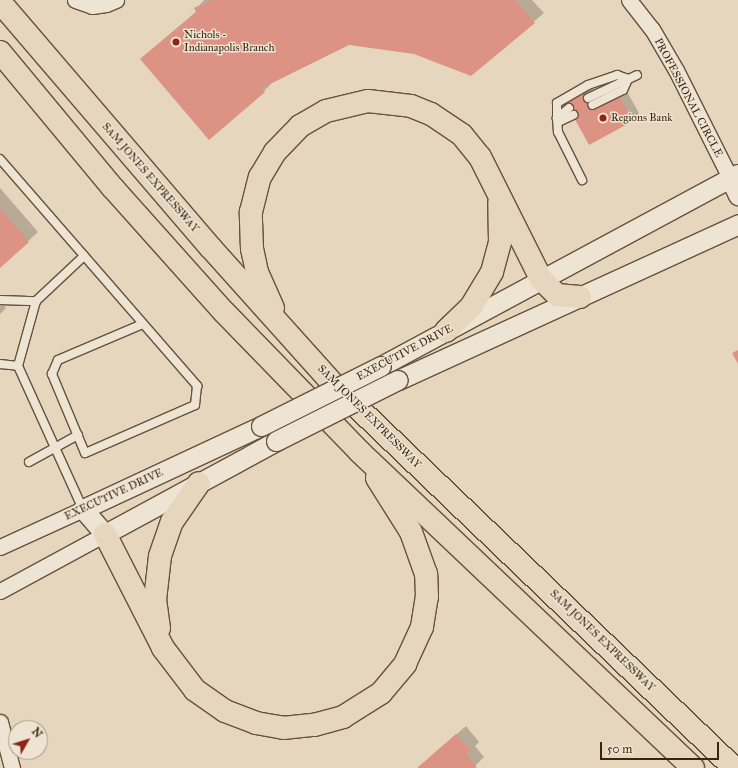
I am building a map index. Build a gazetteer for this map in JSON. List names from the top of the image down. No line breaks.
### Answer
{"streets":{"highway":["SAM JONES EXPRESSWAY"],"street":["PROFESSIONAL CIRCLE","EXECUTIVE DRIVE"]},"crossings":[["PROFESSIONAL CIRCLE","EXECUTIVE DRIVE"]],"places":["Nichols - Indianapolis Branch","Regions Bank"],"scale_bar":"50 m","north":"top right"}
